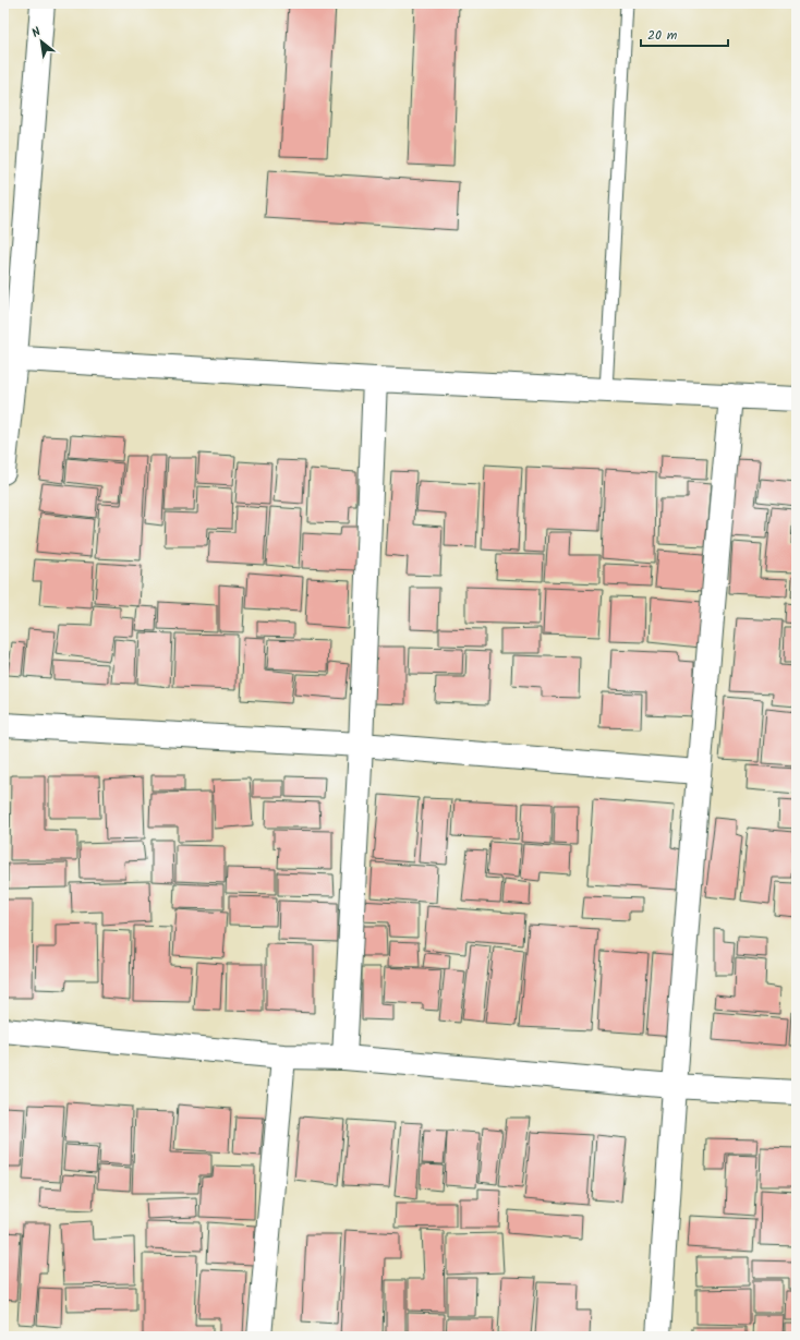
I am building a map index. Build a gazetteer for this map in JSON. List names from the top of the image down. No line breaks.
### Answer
{"scale_bar":"20 m","north":"top left"}
